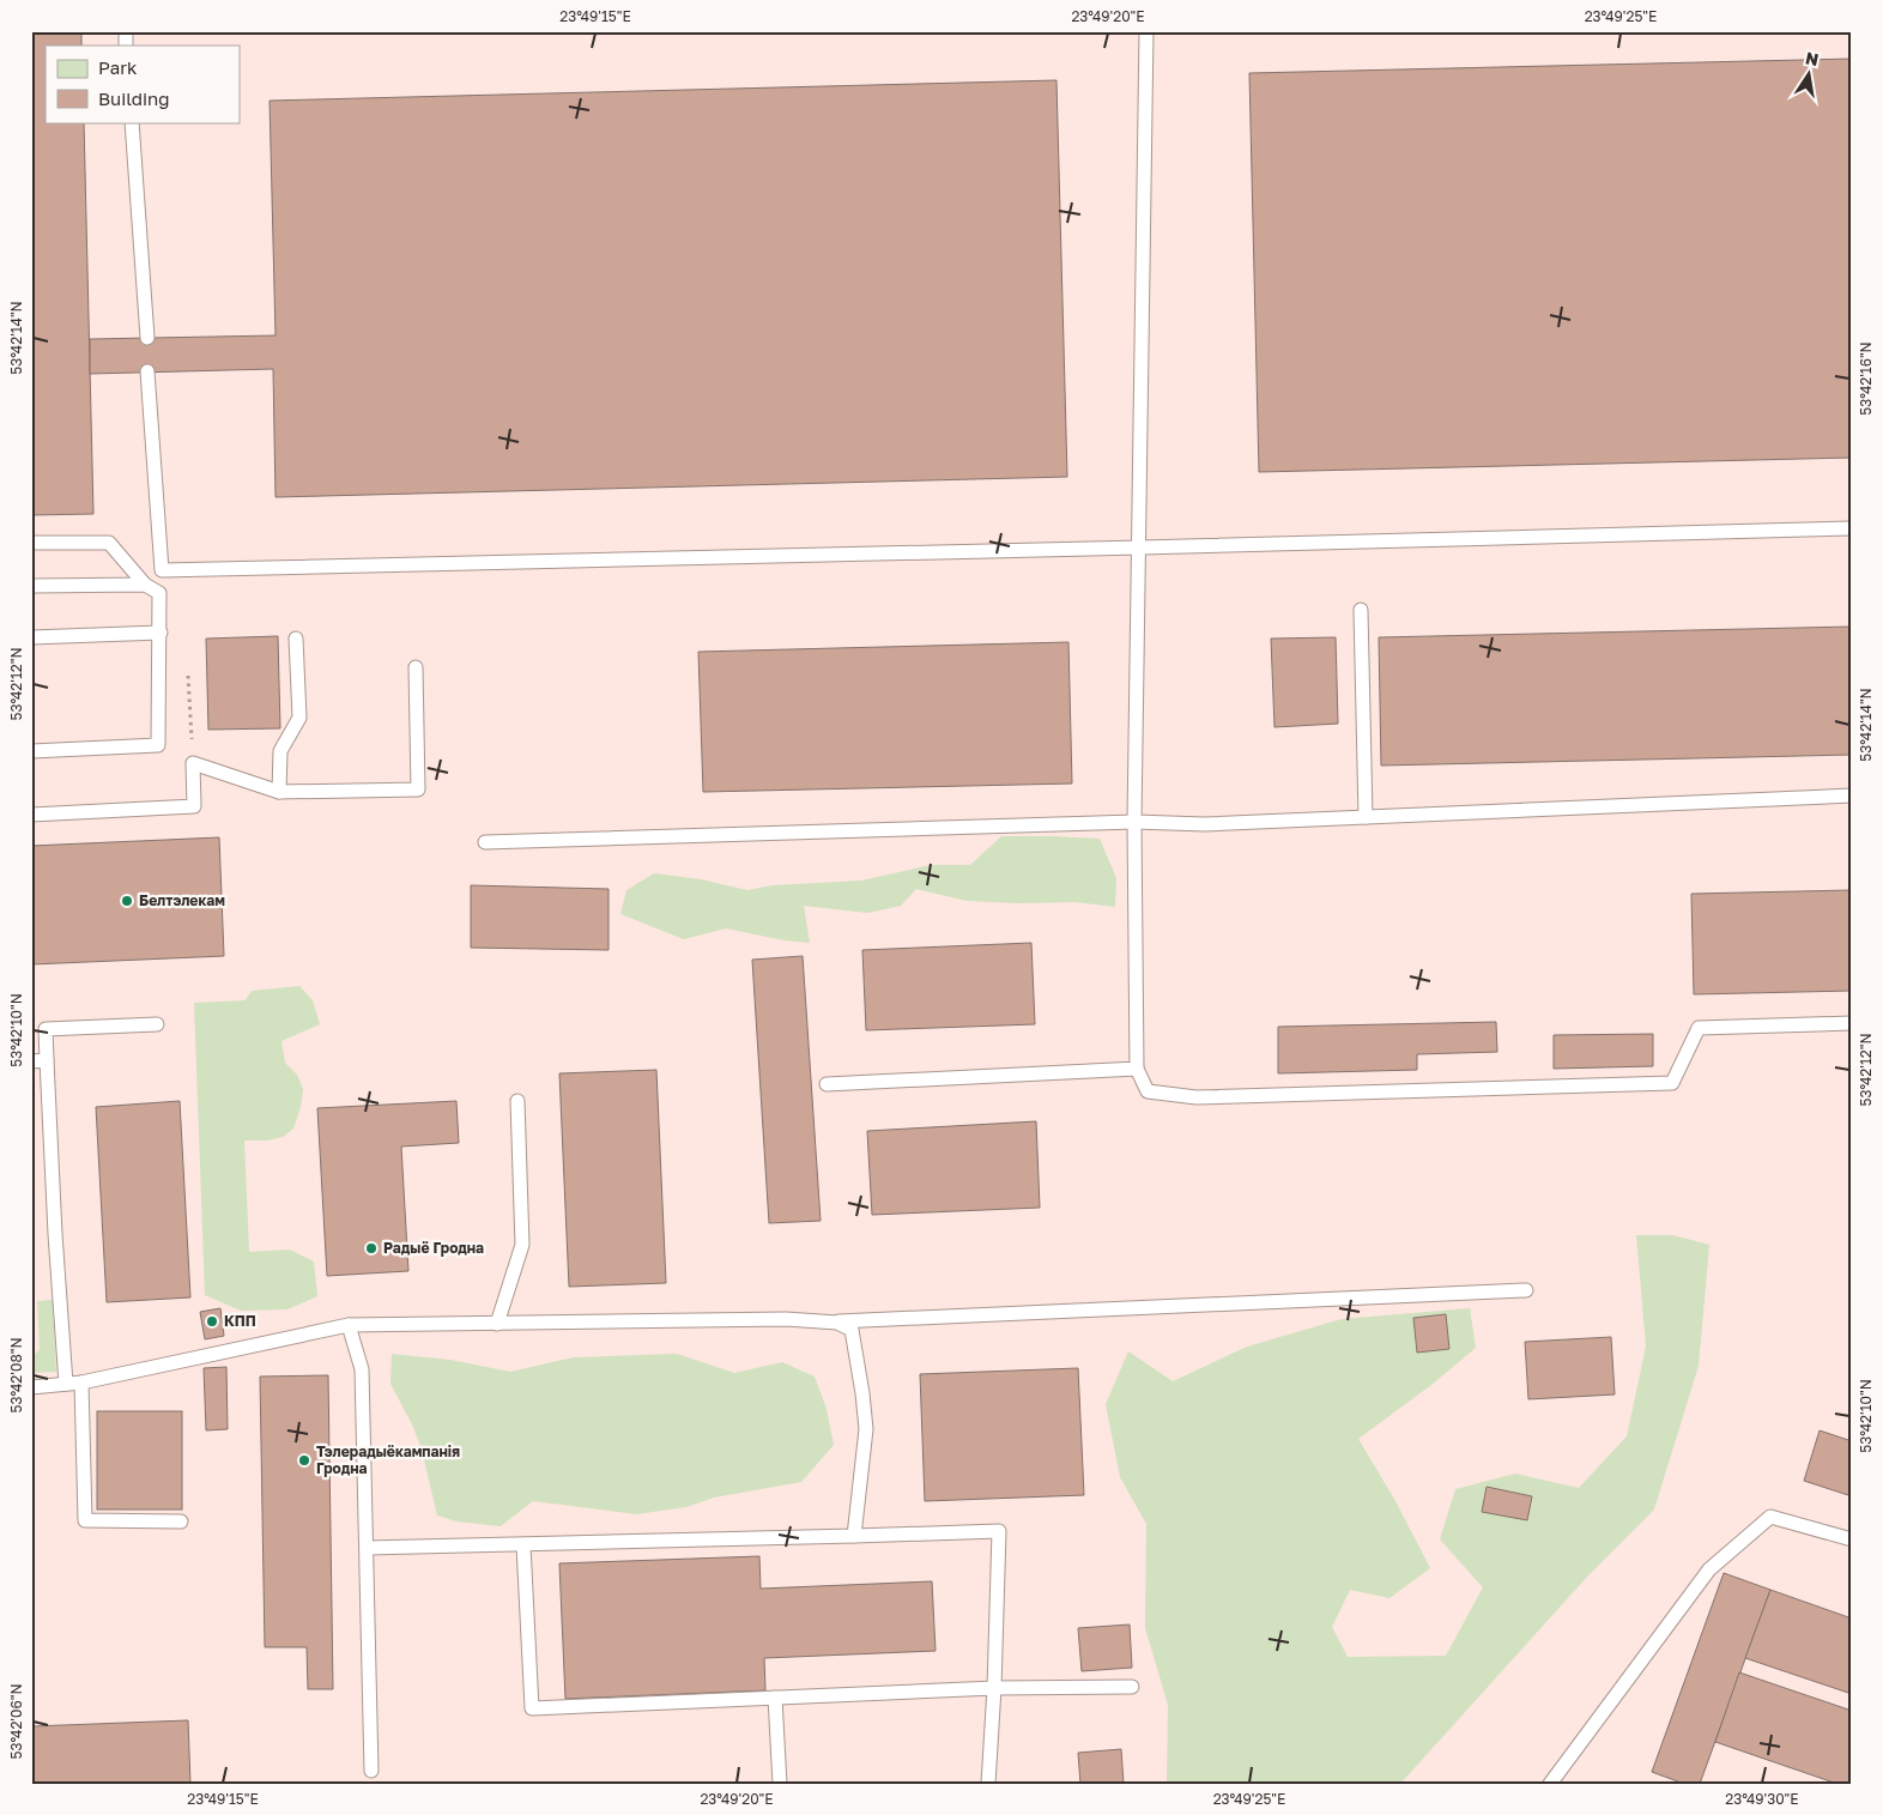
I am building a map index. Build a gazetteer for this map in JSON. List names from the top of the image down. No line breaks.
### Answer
{"places":["Белтэлекам","Радыё Гродна","КПП","Тэлерадыёкампанія Гродна"],"legend":["Park","Building"],"north":"top","coordinates":["23°49'15\"E","23°49'20\"E","23°49'25\"E","53°42'14\"N","53°42'16\"N","53°42'12\"N","53°42'10\"N","53°42'08\"N","53°42'06\"N","23°49'30\"E"]}
